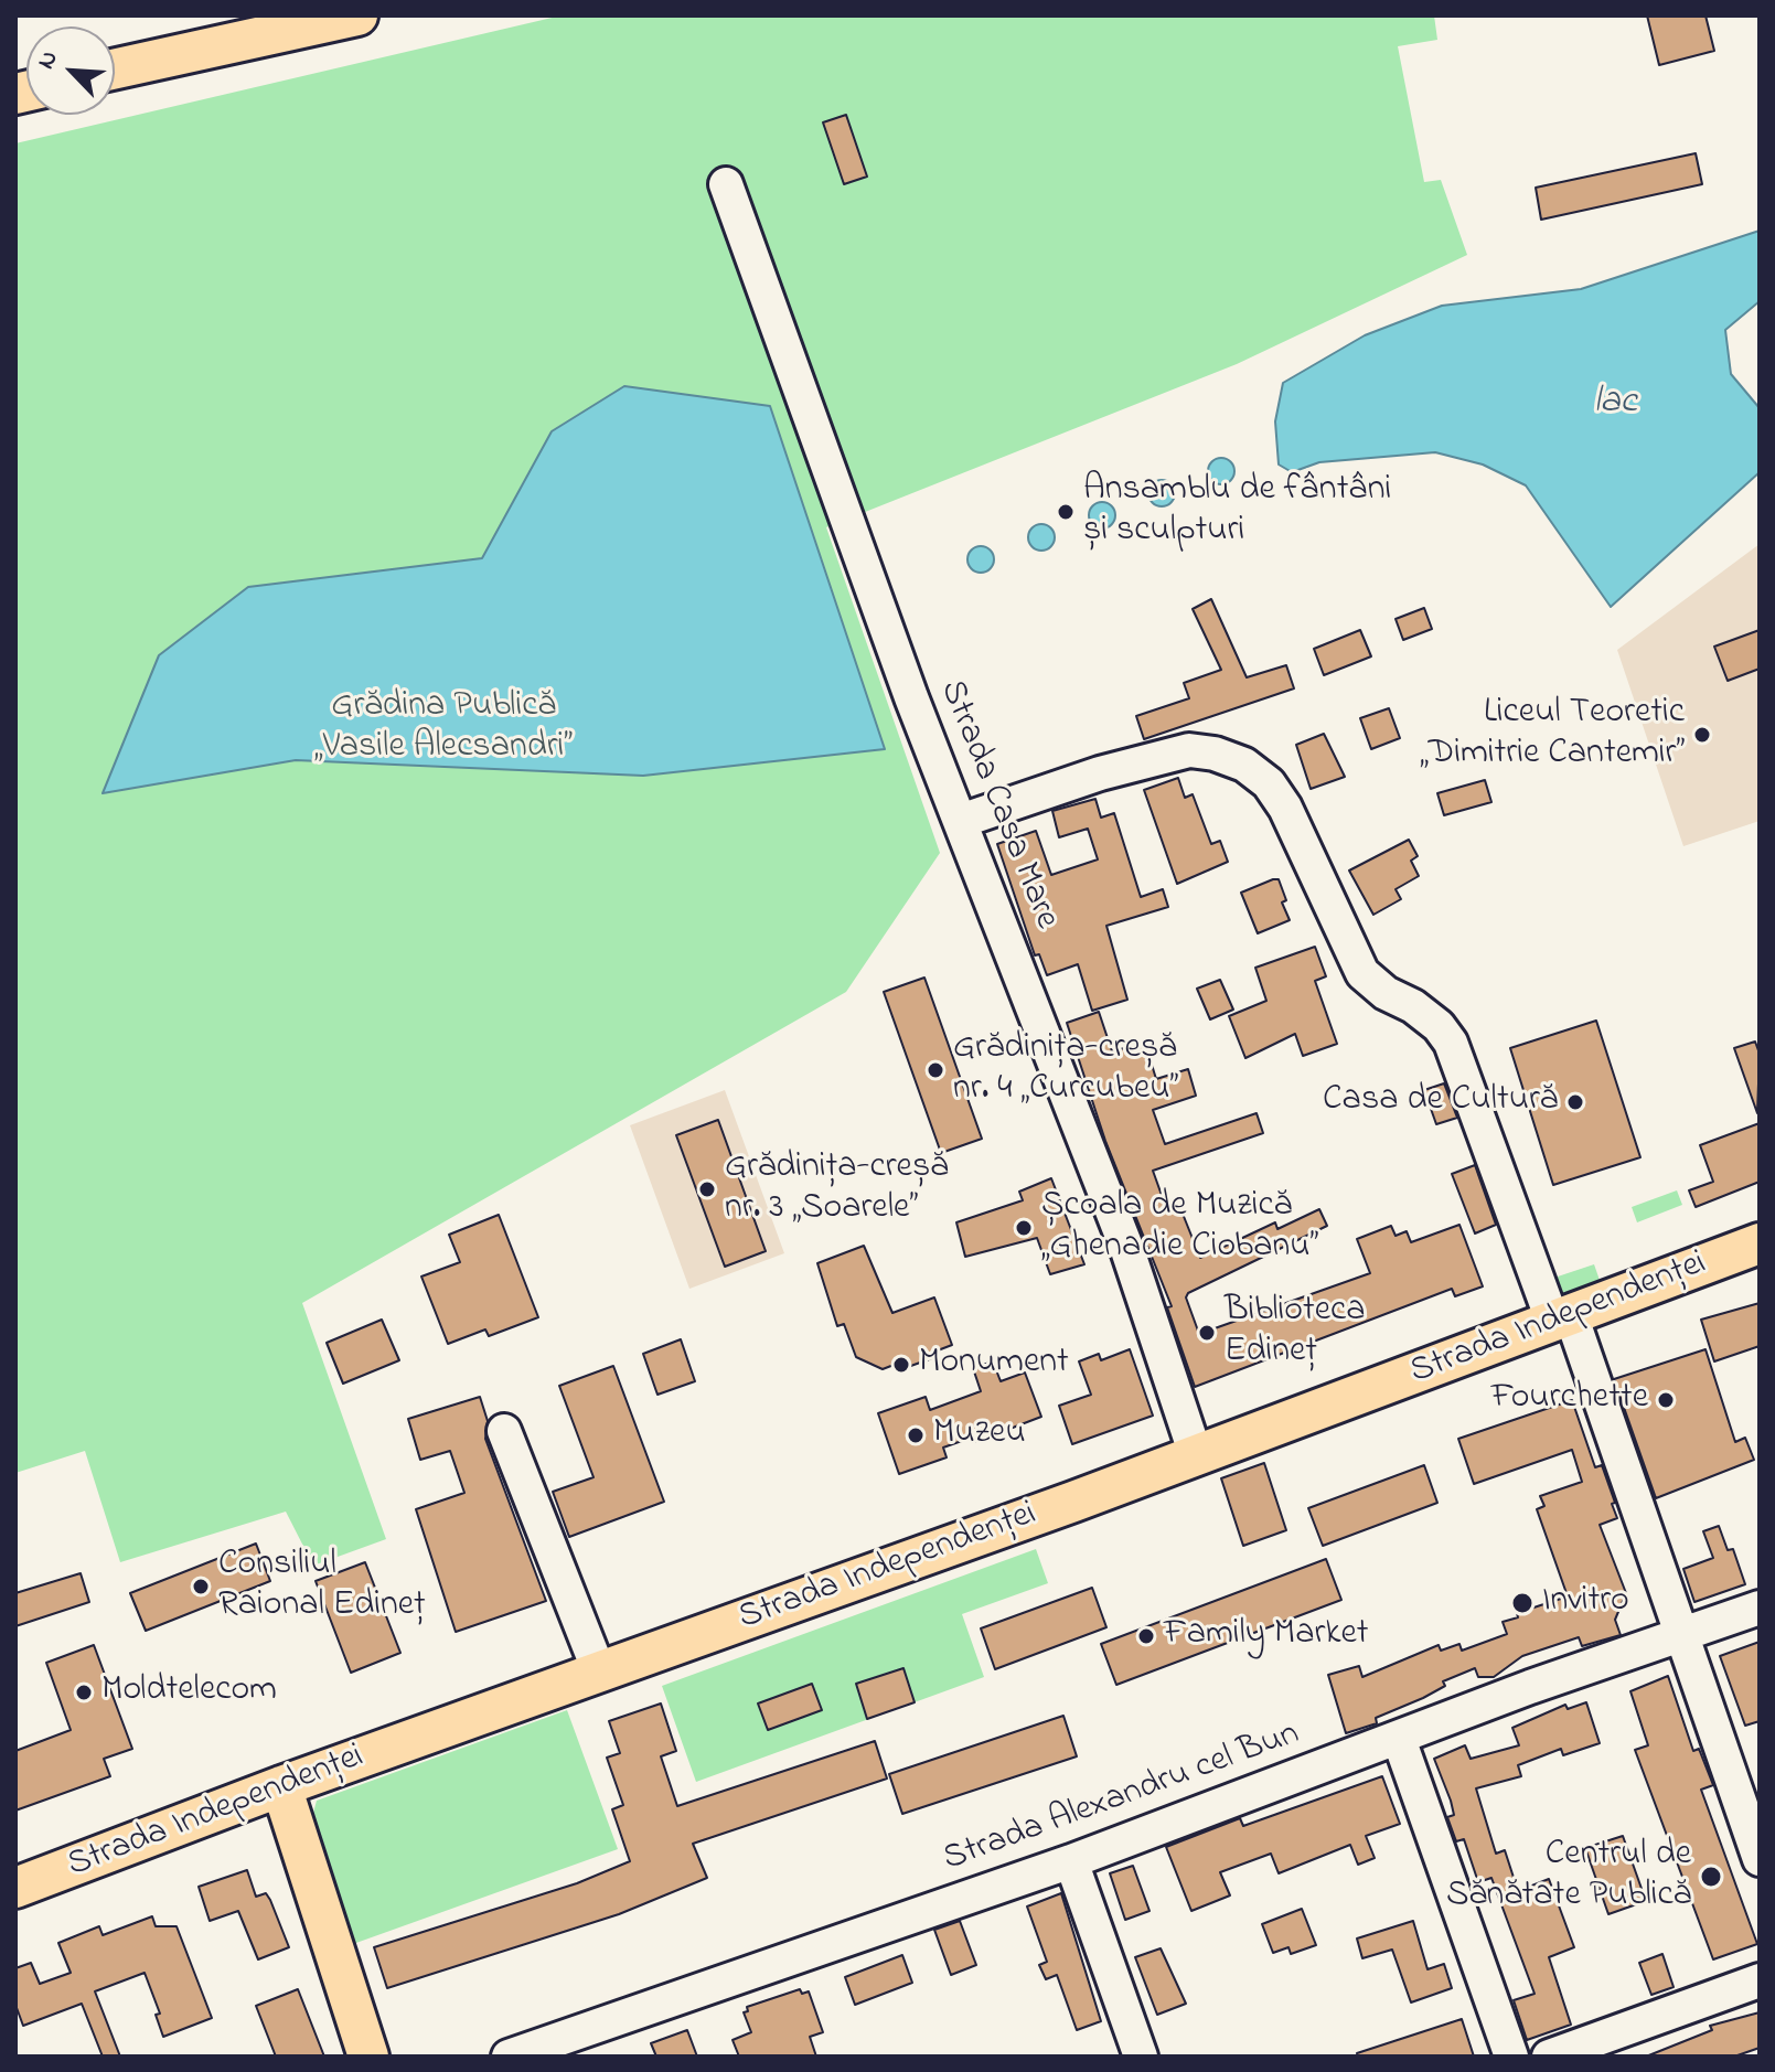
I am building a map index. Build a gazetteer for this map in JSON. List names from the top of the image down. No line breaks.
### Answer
{"streets":{"main road":["Strada Independenței"],"street":["Strada Casa Mare","Strada Alexandru cel Bun"]},"crossings":[["Strada Casa Mare","Strada Independenței"]],"water":["lac"],"parks":["Grădina Publică „Vasile Alecsandri”"],"places":["Ansamblu de fântâni și sculpturi","Liceul Teoretic „Dimitrie Cantemir”","Grădinița-creșă nr. 4 „Curcubeu”","Casa de Cultură","Grădinița-creșă nr. 3 „Soarele”","Școala de Muzică „Ghenadie Ciobanu”","Biblioteca Edineț","Monument","Fourchette","Muzeu","Consiliul Raional Edineț","Invitro","Family Market","Moldtelecom","Centrul de Sănătate Publică"],"north":"top left"}
